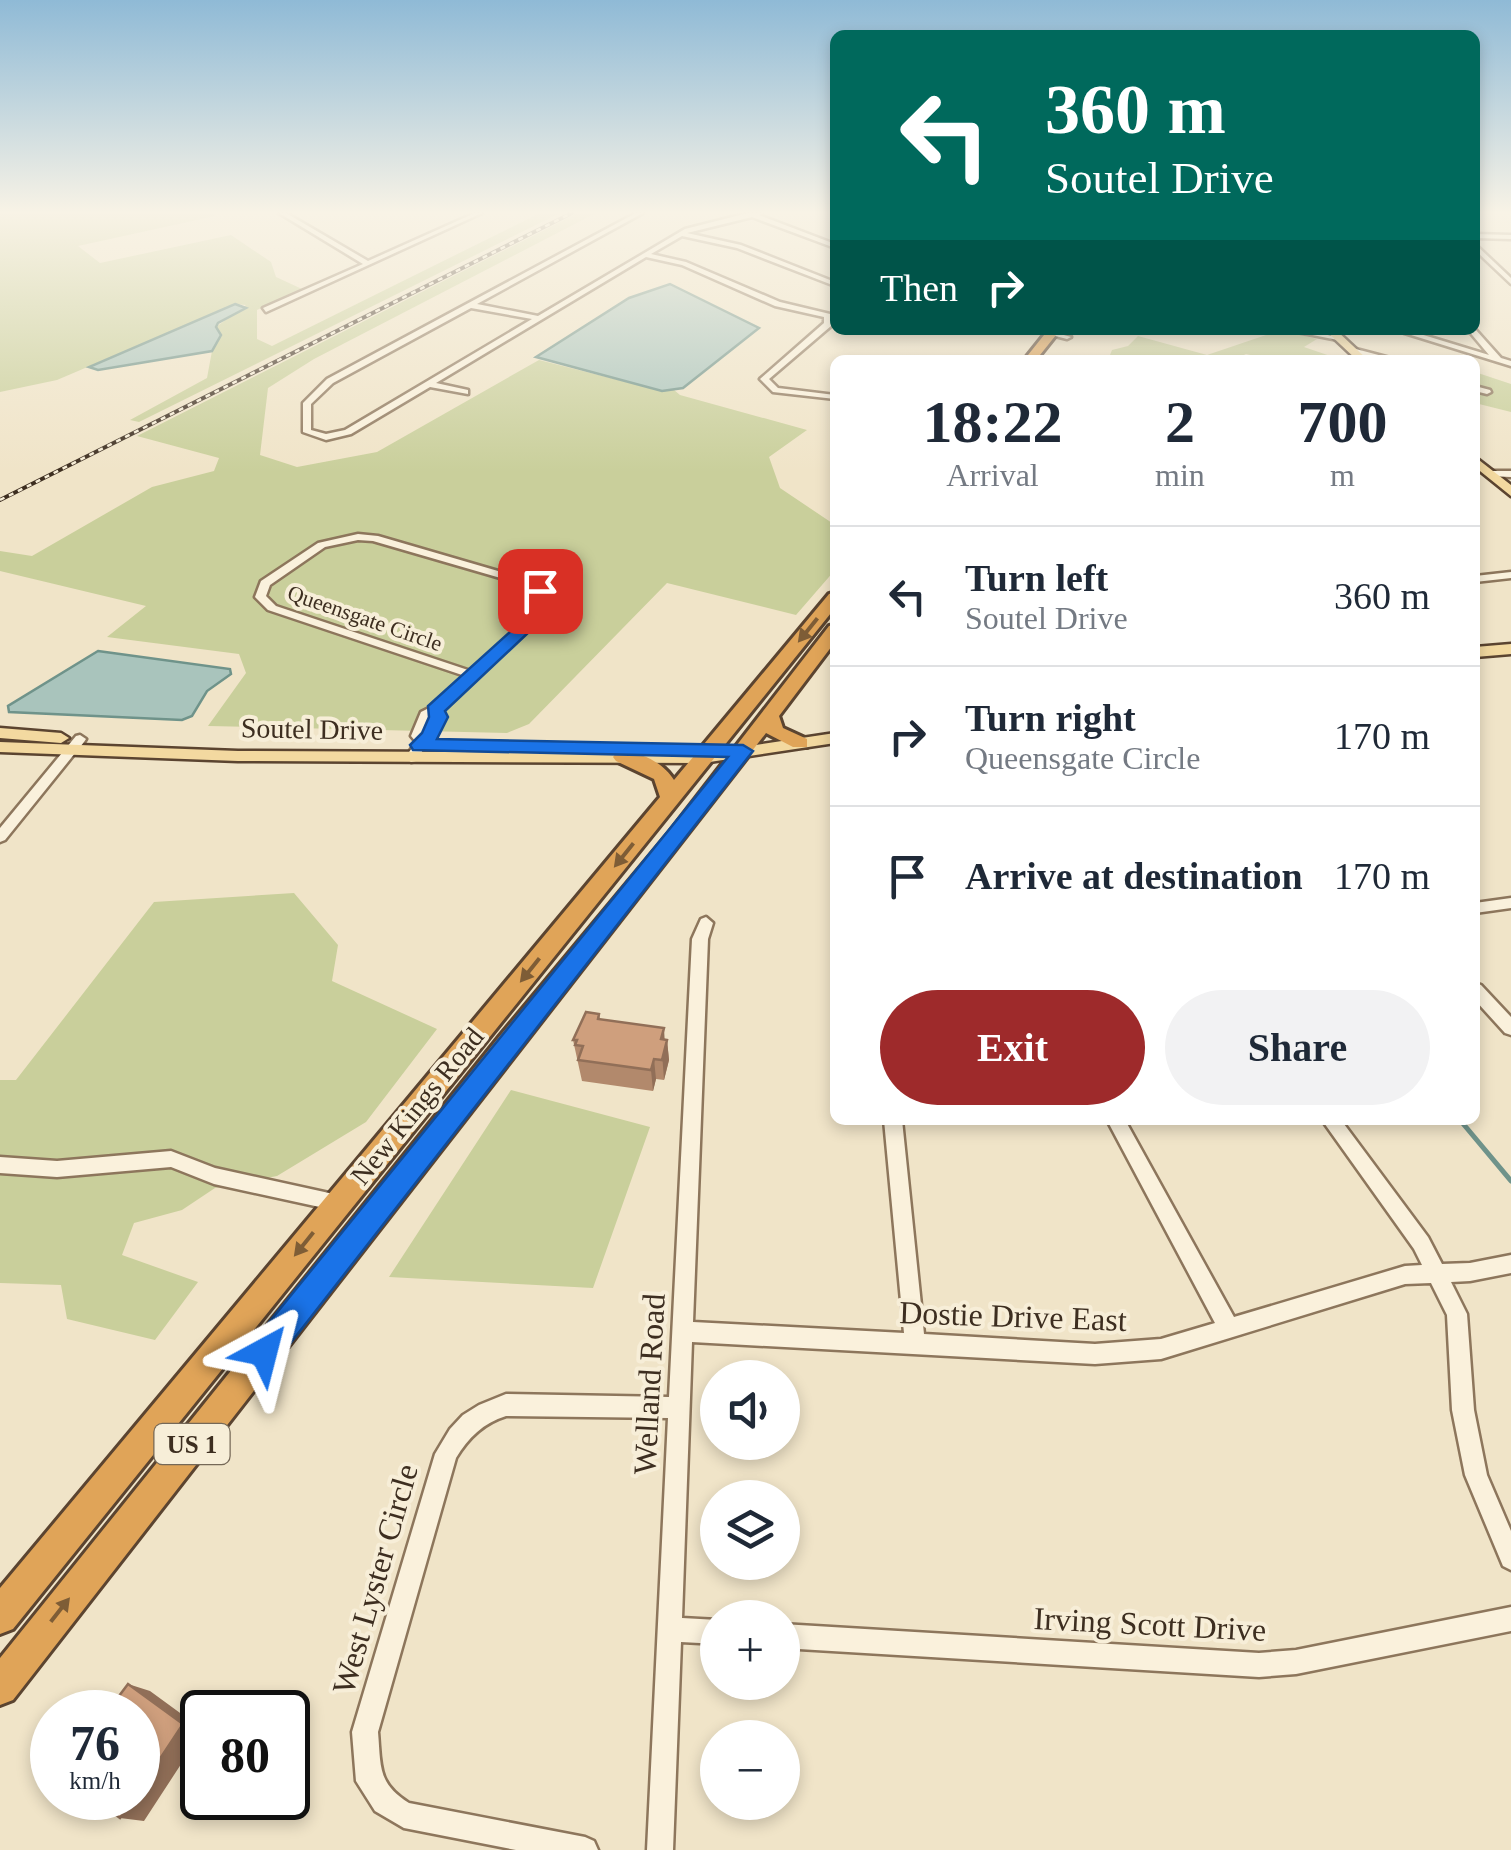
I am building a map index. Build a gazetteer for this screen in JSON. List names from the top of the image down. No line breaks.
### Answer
{"streets":{"highway":["New Kings Road","US 1"],"main road":["Soutel Drive"],"street":["Queensgate Circle","Dostie Drive East","Welland Road","West Lyster Circle","Irving Scott Drive"]},"crossings":[["Queensgate Circle","Soutel Drive"],["Soutel Drive","New Kings Road"],["Dostie Drive East","Welland Road"],["Welland Road","West Lyster Circle"]],"page":{"turn":["360 m","Soutel Drive"],"then":"Then","eta":["18:22","Arrival","2","min","700","m"],"list":[{"name":"Turn left","note":"Soutel Drive","value":"360 m"},{"name":"Turn right","note":"Queensgate Circle","value":"170 m"},{"name":"Arrive at destination","value":"170 m"}],"buttons":["Exit","Share"],"map_buttons":["+","−"],"speed":"76 km/h","limit":"80"}}
